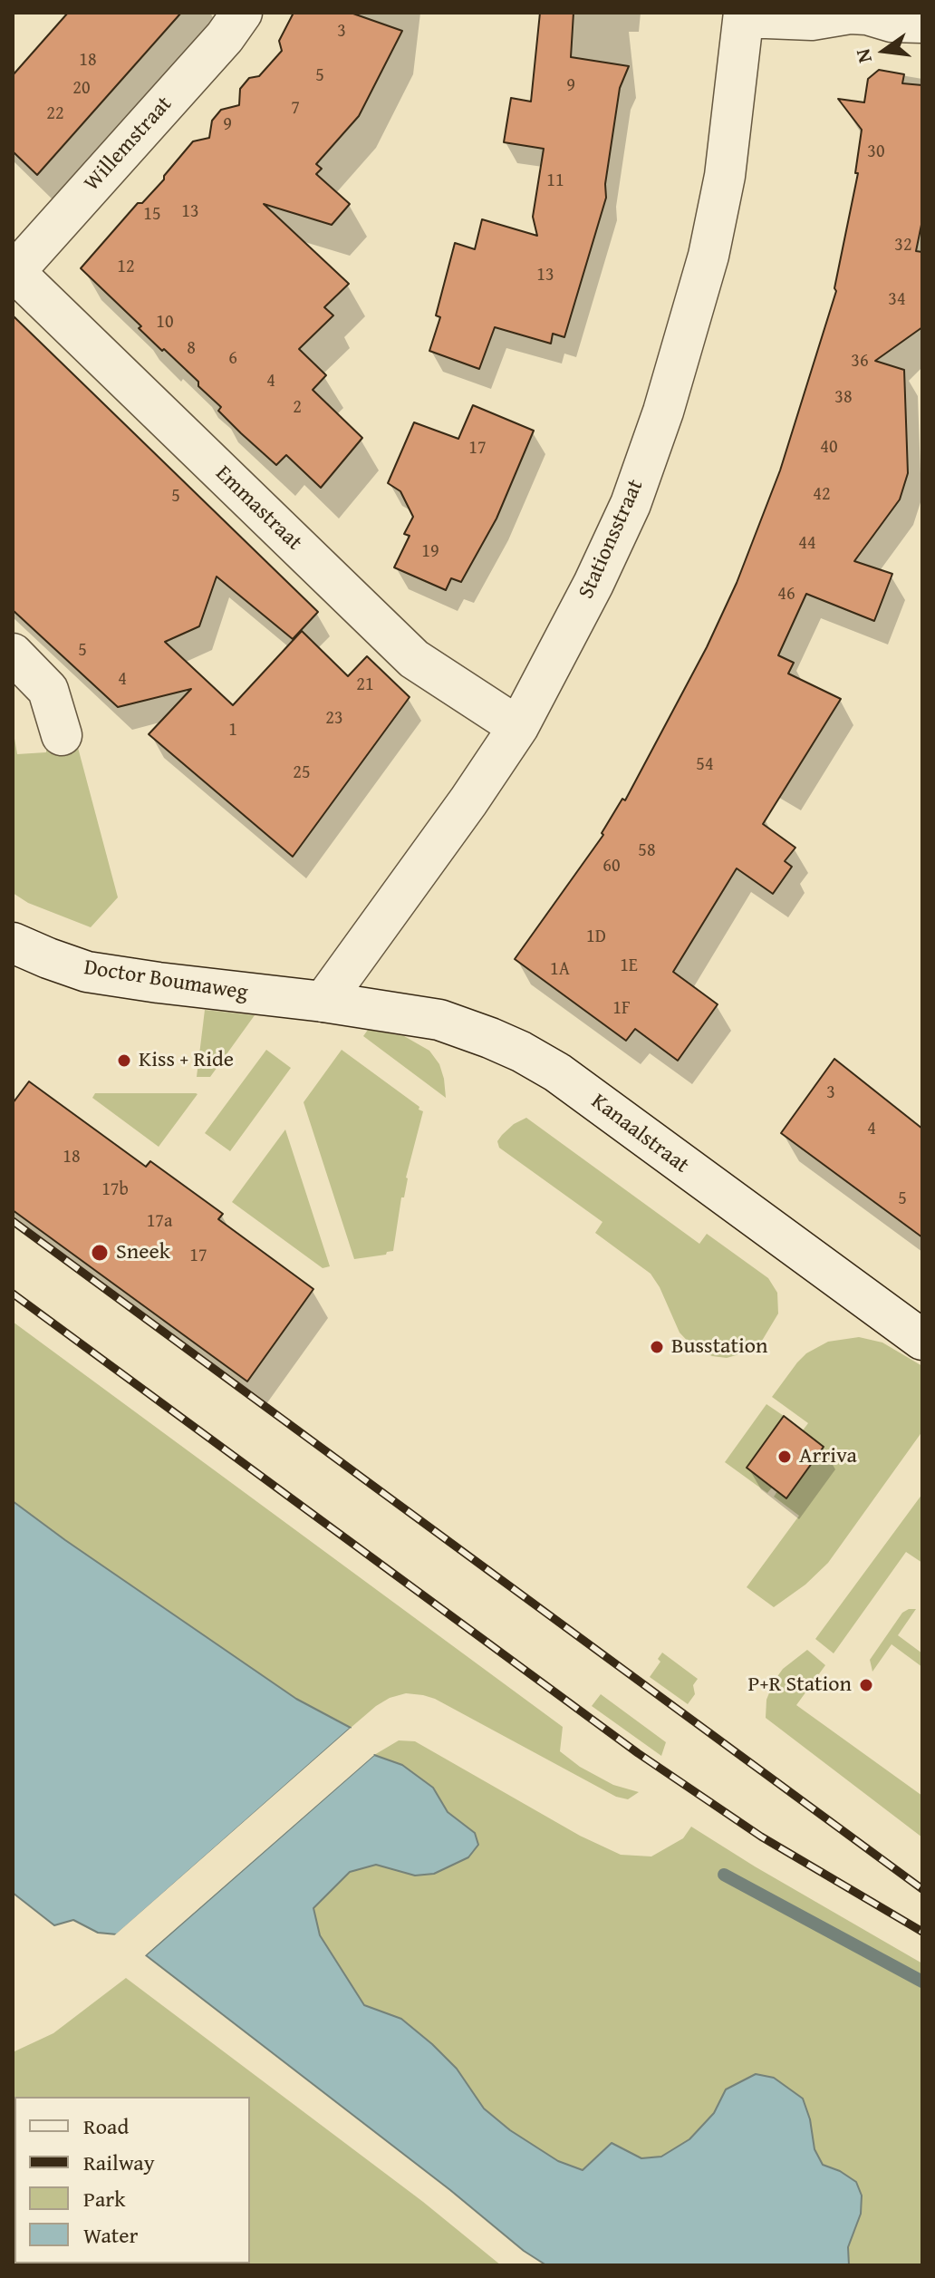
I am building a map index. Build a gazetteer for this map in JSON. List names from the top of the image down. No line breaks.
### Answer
{"streets":{"street":["Willemstraat","Emmastraat","Stationsstraat","Doctor Boumaweg","Kanaalstraat"]},"crossings":[["Willemstraat","Emmastraat"],["Emmastraat","Stationsstraat"],["Stationsstraat","Doctor Boumaweg"],["Stationsstraat","Kanaalstraat"],["Doctor Boumaweg","Kanaalstraat"]],"places":["Kiss + Ride","Sneek","Busstation","Arriva","P+R Station"],"house_numbers":["3","18","5","9","20","7","22","9","30","11","13","15","32","12","13","34","10","8","6","36","4","38","2","40","17","42","5","44","19","46","5","4","21","23","1","54","25","58","60","1D","1E","1A","1F","3","4","18","17b","5","17a","17"],"legend":["Road","Railway","Park","Water"],"north":"left"}
